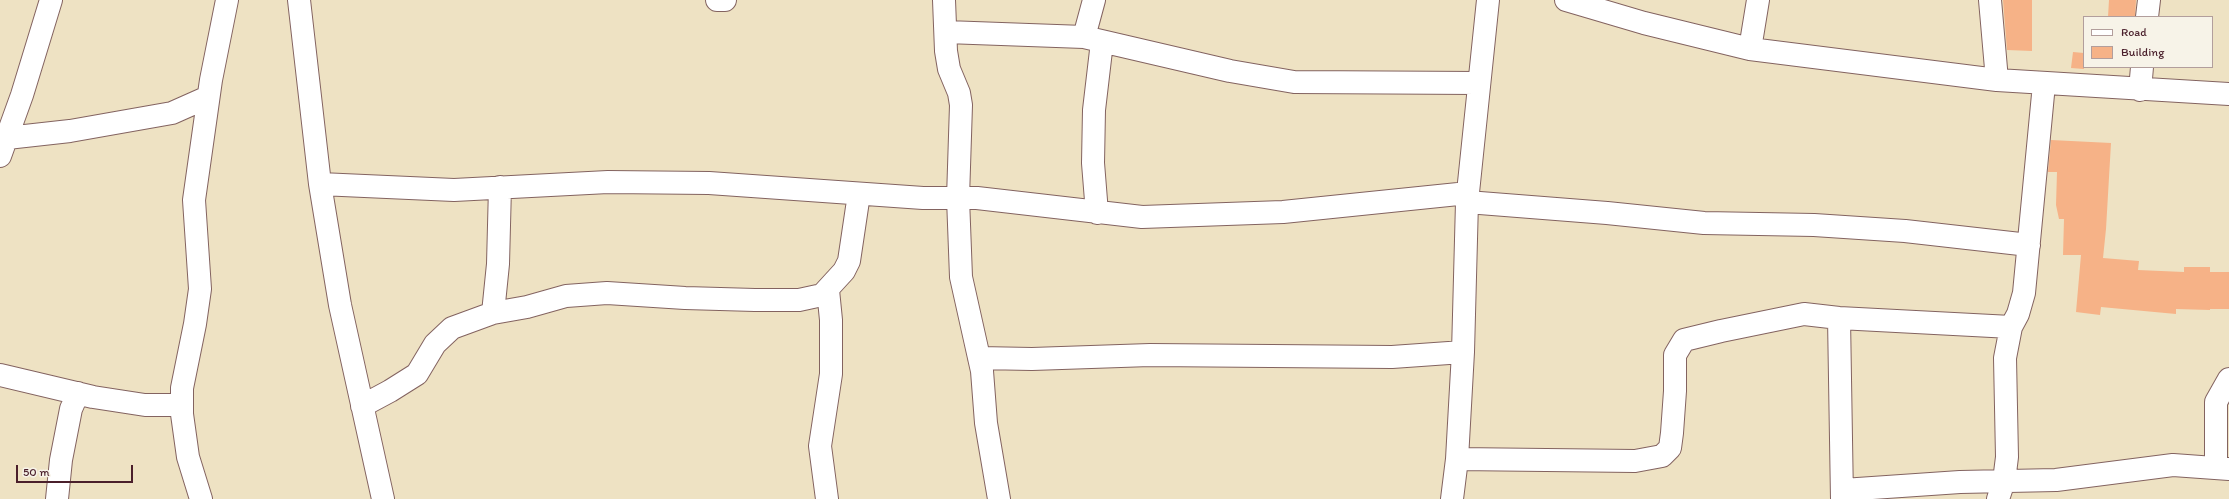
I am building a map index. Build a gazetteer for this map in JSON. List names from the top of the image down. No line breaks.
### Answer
{"legend":["Road","Building"],"scale_bar":"50 m"}
